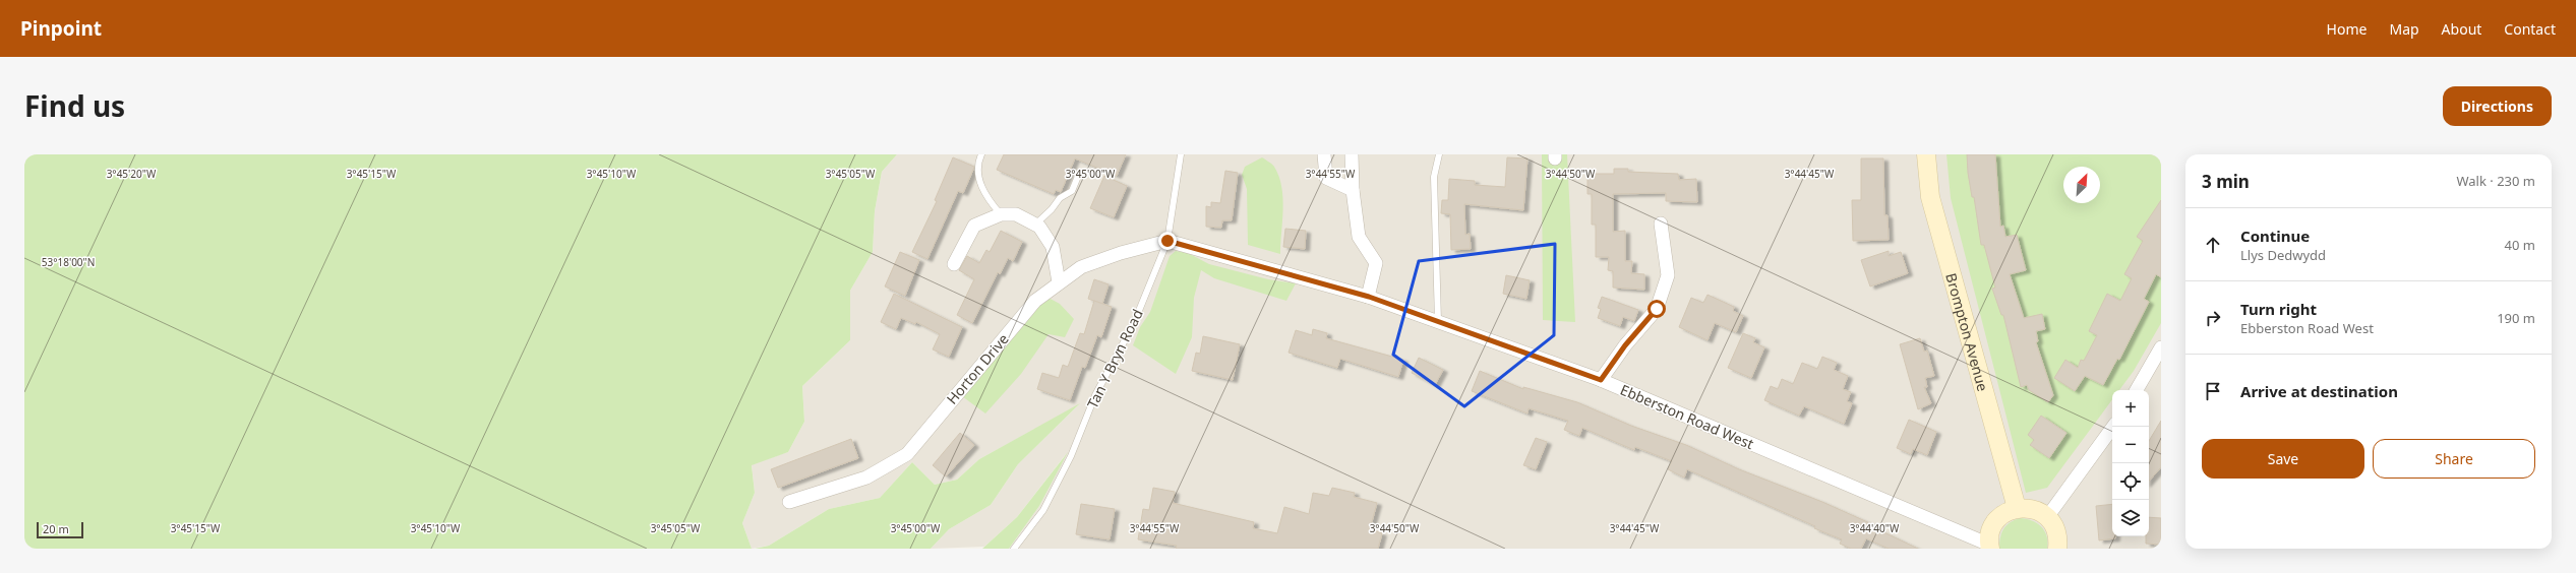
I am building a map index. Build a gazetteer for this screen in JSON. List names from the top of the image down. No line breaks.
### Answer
{"streets":{"main road":["Brompton Avenue"],"street":["Horton Drive","Ebberston Road West"],"lane":["Tan Y Bryn Road"]},"crossings":[["Tan Y Bryn Road","Horton Drive"],["Tan Y Bryn Road","Ebberston Road West"],["Horton Drive","Ebberston Road West"]],"scale_bar":"20 m","north":"top right","page":{"header":"Pinpoint","nav":["Home","Map","About","Contact"],"title":"Find us","buttons":["Directions",["Save","Share"]],"heading":["3 min","Walk · 230 m"],"list":[["Continue","Llys Dedwydd","40 m"],["Turn right","Ebberston Road West","190 m"],"Arrive at destination"],"map_buttons":["+","−"],"scale":"20 m"},"coordinates":["3°45'20\"W","3°45'15\"W","3°45'10\"W","3°45'05\"W","3°45'00\"W","3°44'55\"W","3°44'50\"W","3°44'45\"W","53°18'00\"N","3°44'40\"W"]}
